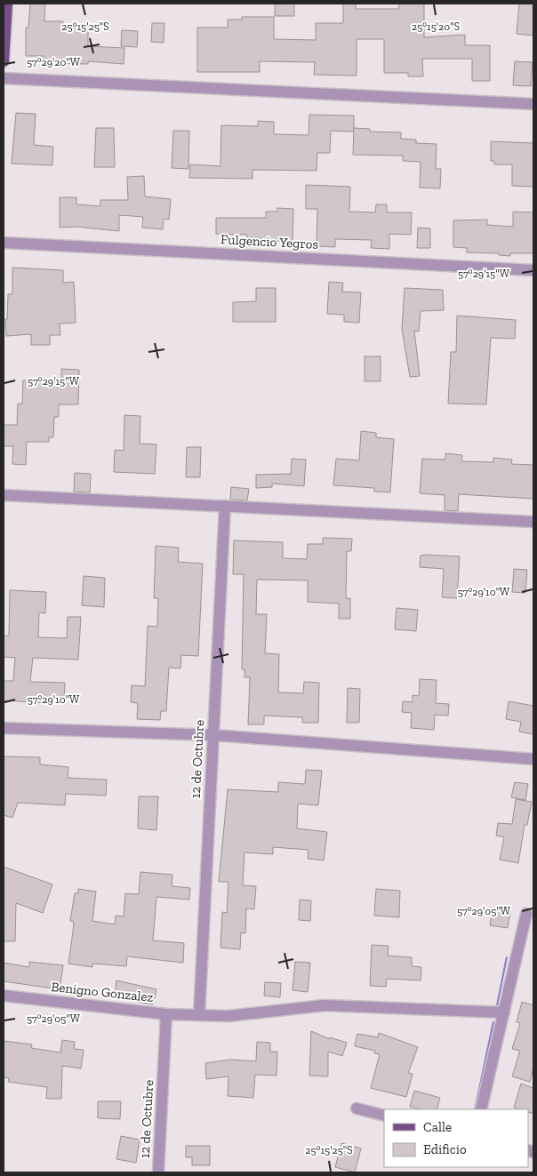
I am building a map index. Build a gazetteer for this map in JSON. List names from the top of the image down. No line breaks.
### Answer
{"streets":{"street":["Fulgencio Yegros","12 de Octubre","Benigno Gonzalez"]},"crossings":[["12 de Octubre","Benigno Gonzalez"]],"legend":["Calle","Edificio"],"coordinates":["25°15'25\"S","25°15'20\"S","57°29'20\"W","57°29'15\"W","57°29'10\"W","57°29'05\"W"]}
